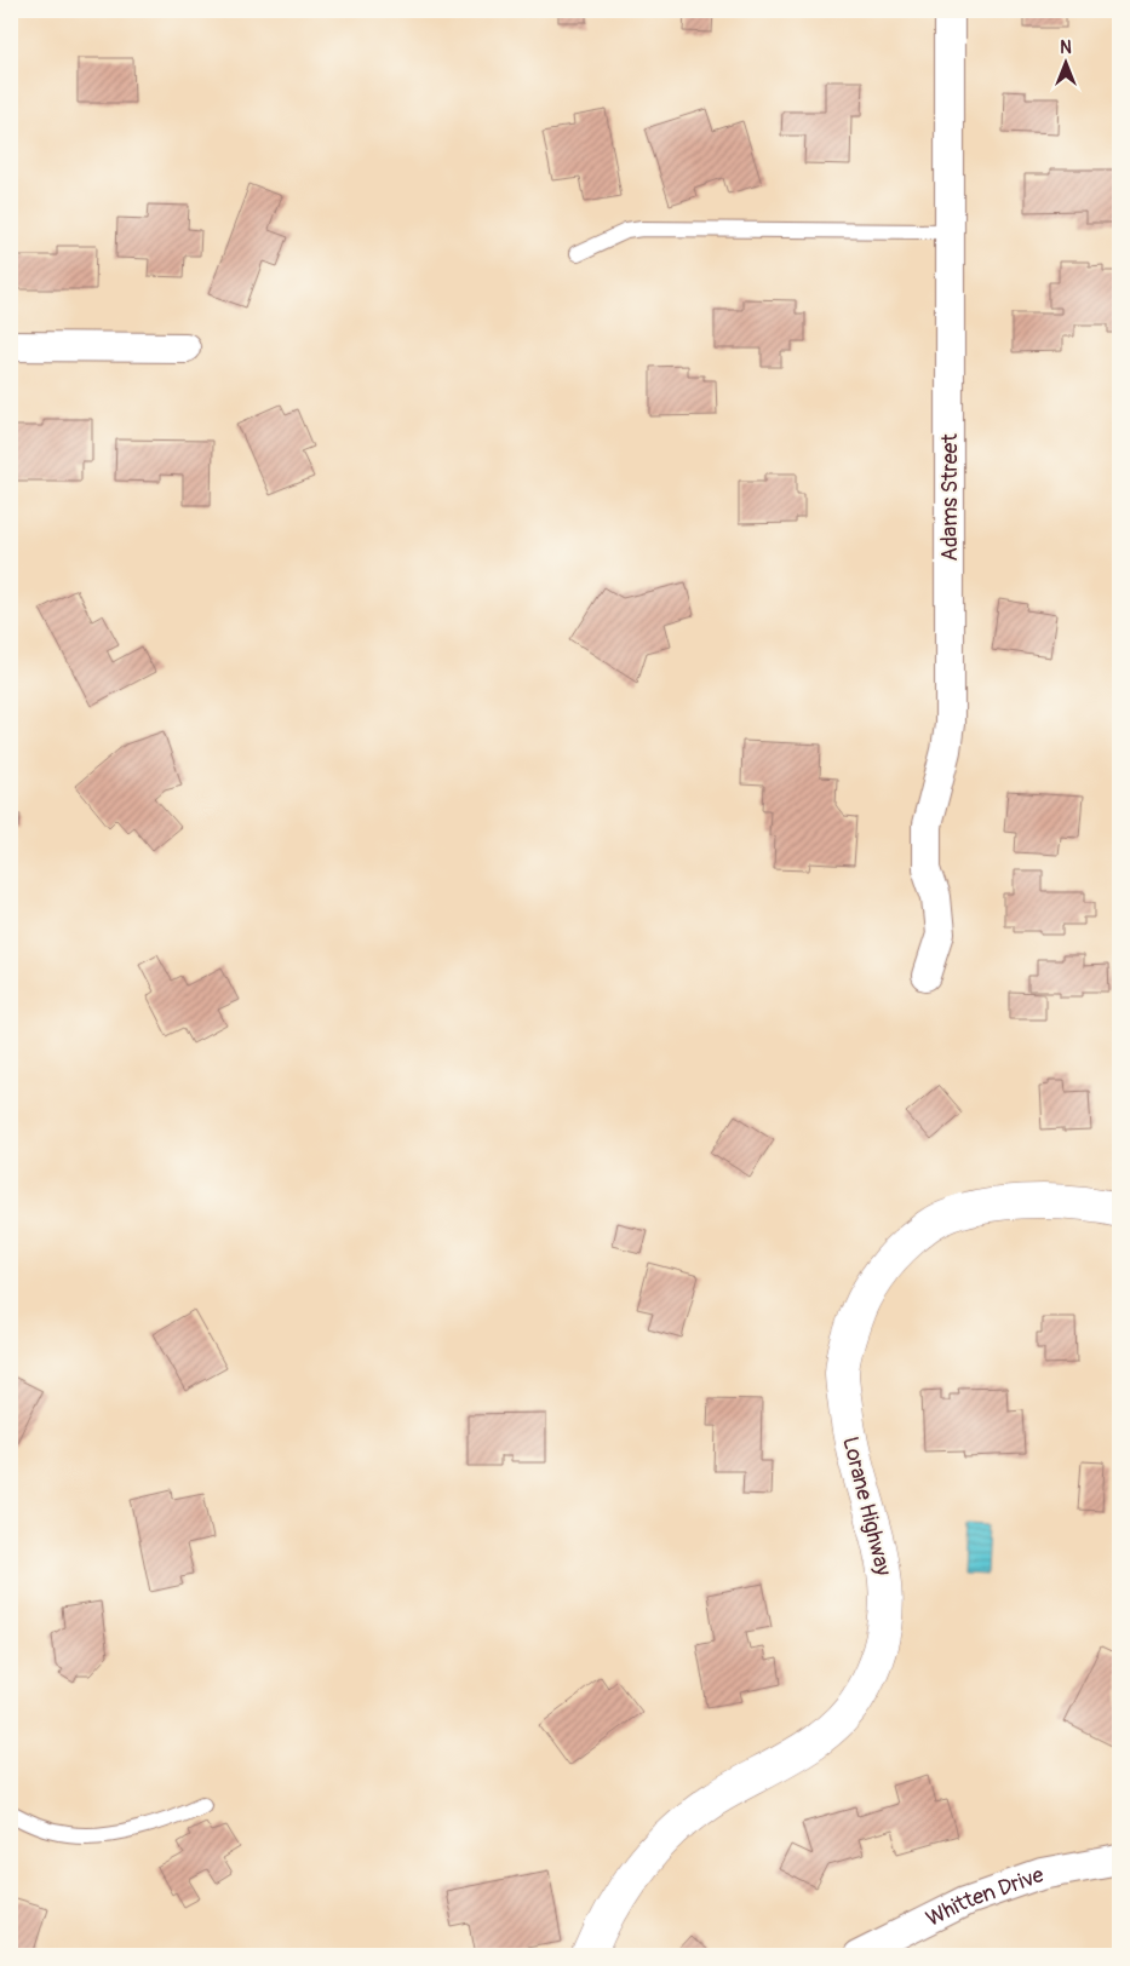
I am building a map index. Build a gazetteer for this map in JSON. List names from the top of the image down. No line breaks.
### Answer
{"streets":{"street":["Adams Street","Lorane Highway","Whitten Drive"]},"north":"top"}
